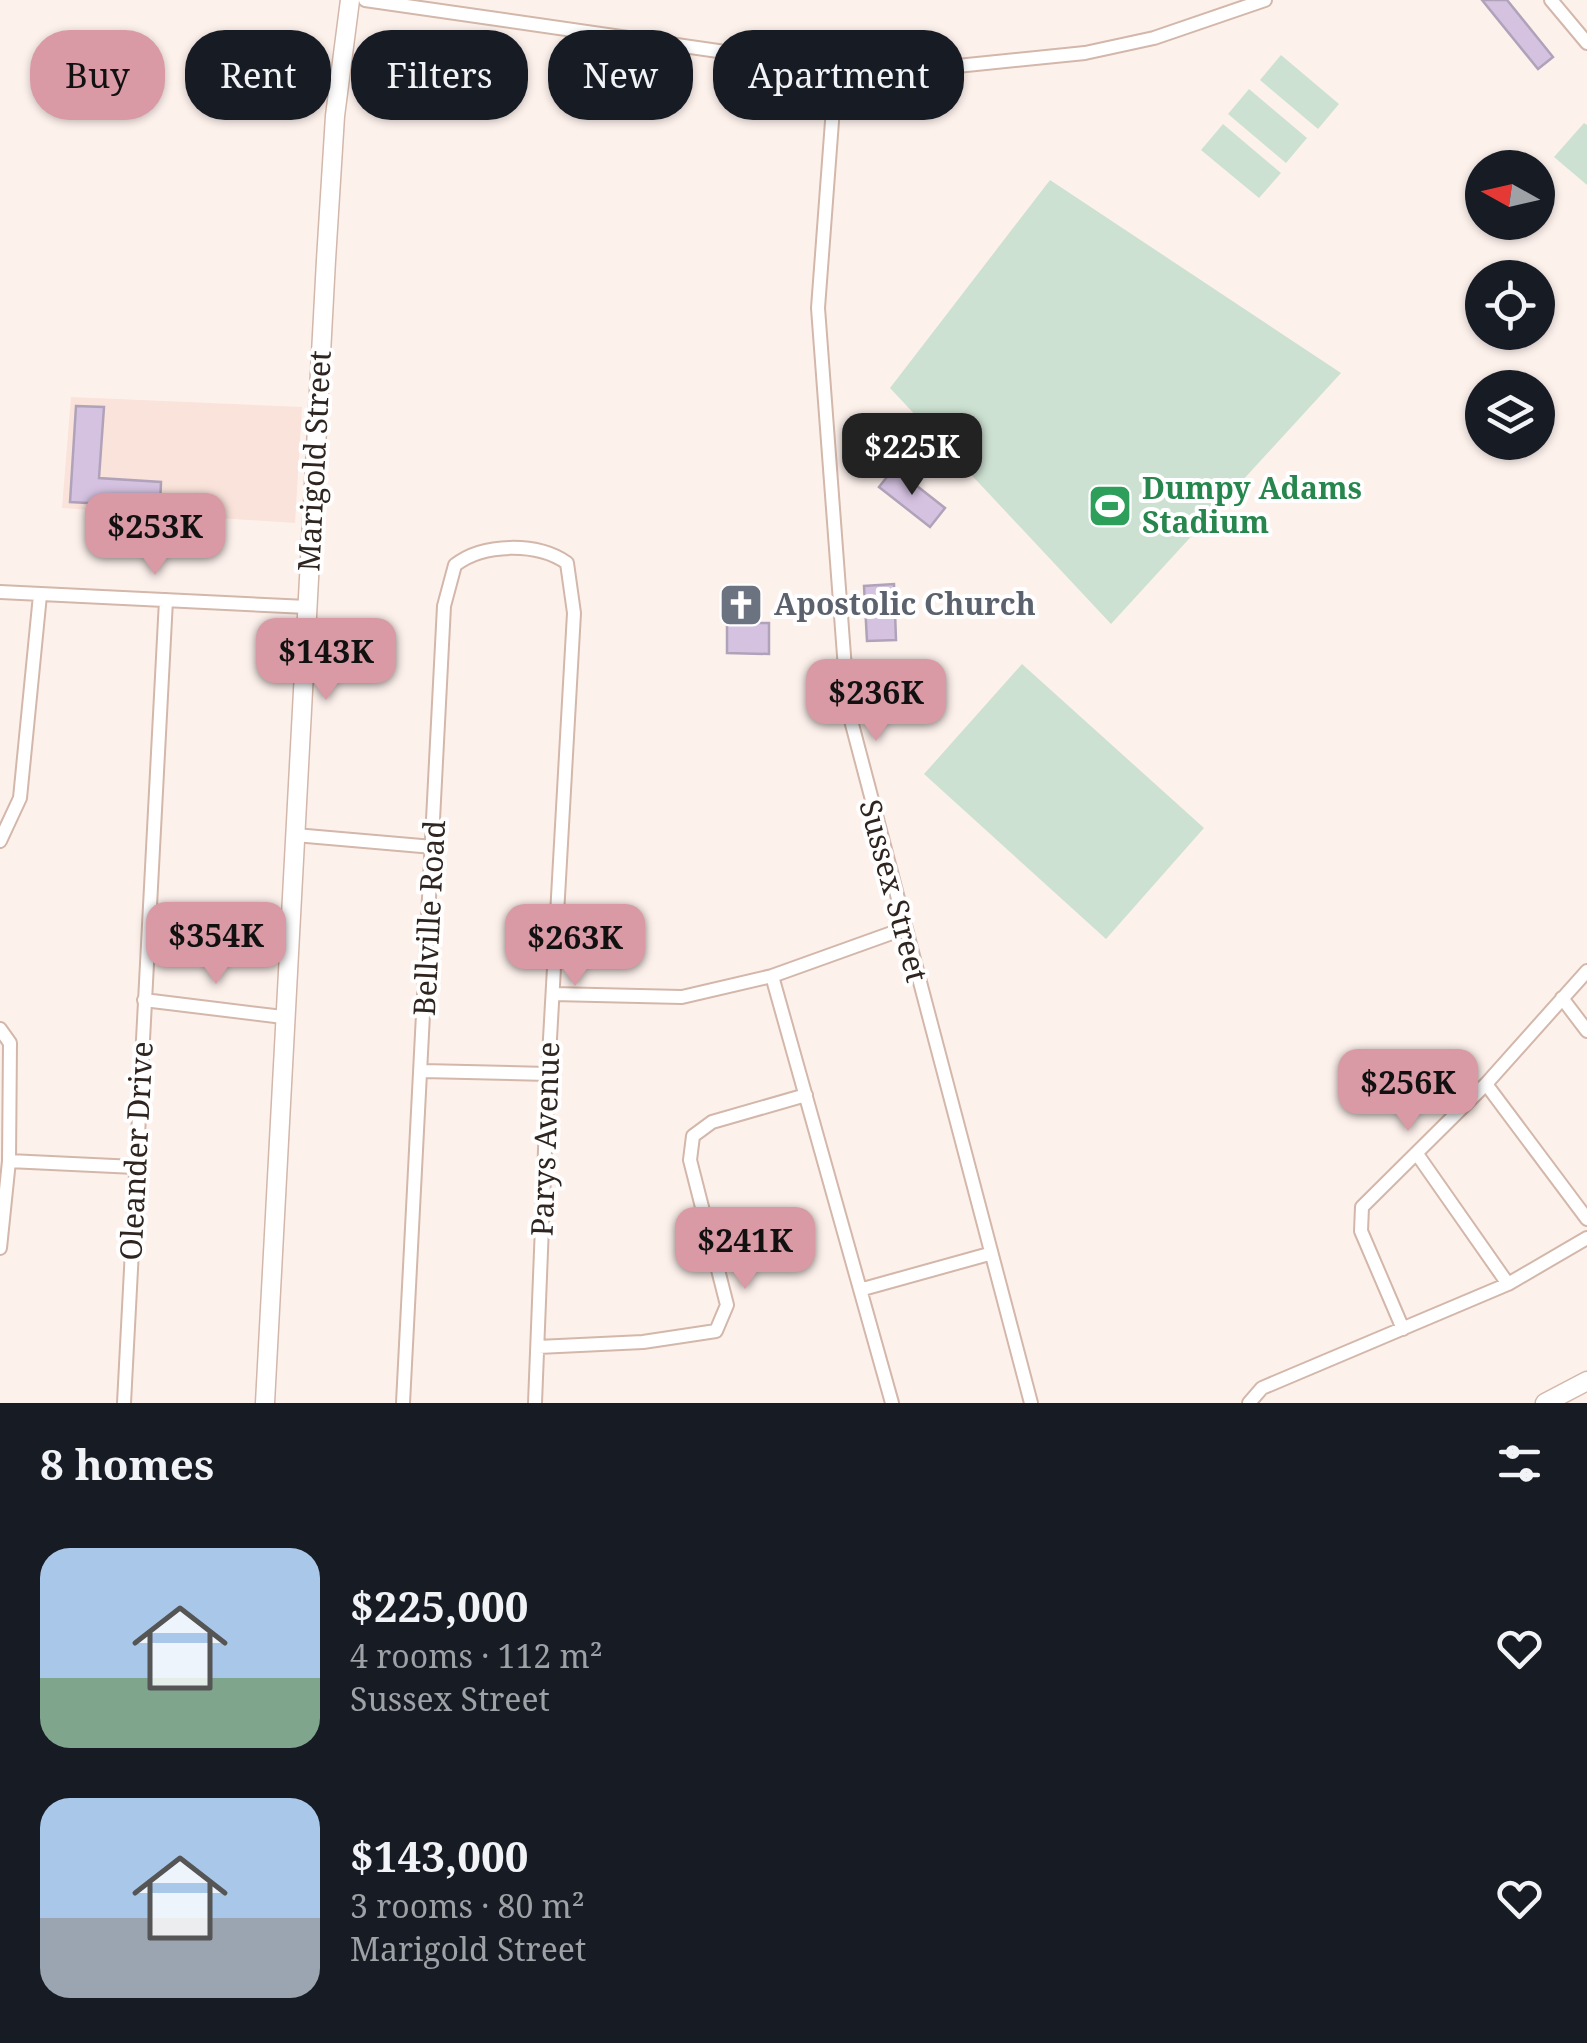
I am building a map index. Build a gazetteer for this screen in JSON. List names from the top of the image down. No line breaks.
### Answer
{"streets":{"street":["Marigold Street","Sussex Street","Bellville Road","Parys Avenue","Oleander Drive"]},"crossings":[["Bellville Road","Parys Avenue"]],"places":{"sports":["Dumpy Adams Stadium"],"church":["Apostolic Church"]},"north":"left","page":{"chip":["Buy","Rent","Filters","New","Apartment"],"price":["$225K","$253K","$143K","$236K","$354K","$263K","$256K","$241K"],"heading":"8 homes","list":[{"name":"$225,000","note":"4 rooms · 112 m² · Sussex Street"},{"name":"$143,000","note":"3 rooms · 80 m² · Marigold Street"}]}}
